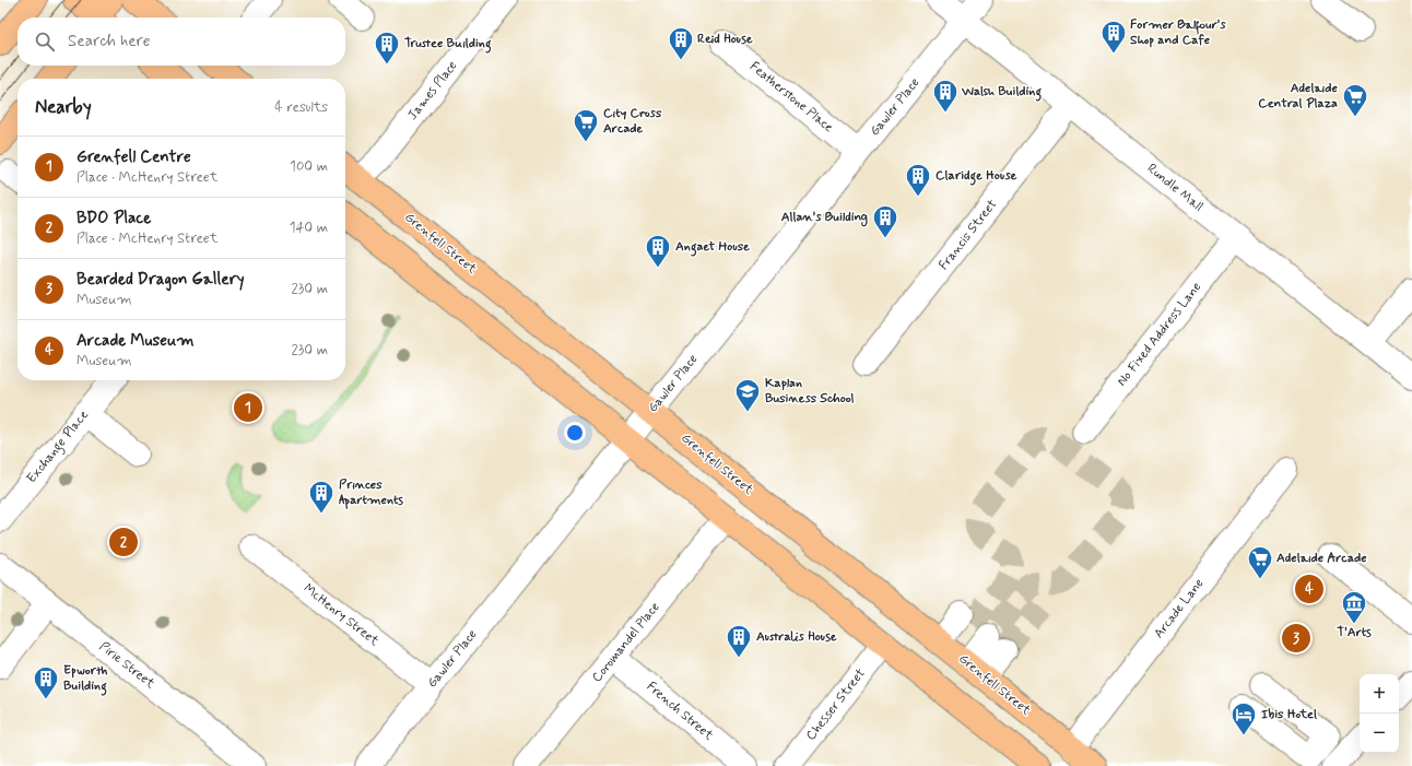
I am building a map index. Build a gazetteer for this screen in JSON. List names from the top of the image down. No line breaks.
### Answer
{"streets":{"main road":["Grenfell Street"],"street":["James Place","Featherstone Place","Gawler Place","Rundle Mall","Francis Street","No Fixed Address Lane","Exchange Place","Arcade Lane","McHenry Street","Coromandel Place","Pirie Street","Chesser Street","French Street"]},"crossings":[["James Place","Grenfell Street"],["Featherstone Place","Gawler Place"],["Gawler Place","Rundle Mall"],["Gawler Place","Grenfell Street"],["Gawler Place","McHenry Street"],["Rundle Mall","Francis Street"],["Rundle Mall","No Fixed Address Lane"],["Grenfell Street","Arcade Lane"],["Coromandel Place","French Street"]],"places":{"building":["Former Balfour's Shop and Cafe","Reid House","Trustee Building","Walsh Building","Claridge House","Allan's Building","Angaet House","Princes Apartments","Australis House","Epworth Building"],"supermarket":["Adelaide Central Plaza","City Cross Arcade","Adelaide Arcade"],"school or university":["Kaplan Business School"],"museum":["T'Arts"],"hotel":["Ibis Hotel"]},"page":{"search":"Search here","heading":["Nearby","4 results"],"list":[{"mark":"1","name":"Grenfell Centre","note":"Place · McHenry Street","value":"100 m"},{"mark":"2","name":"BDO Place","note":"Place · McHenry Street","value":"140 m"},{"mark":"3","name":"Bearded Dragon Gallery","note":"Museum","value":"230 m"},{"mark":"4","name":"Arcade Museum","note":"Museum","value":"230 m"}],"pins":["1","2","4","3"],"map_buttons":["+","−"]}}
